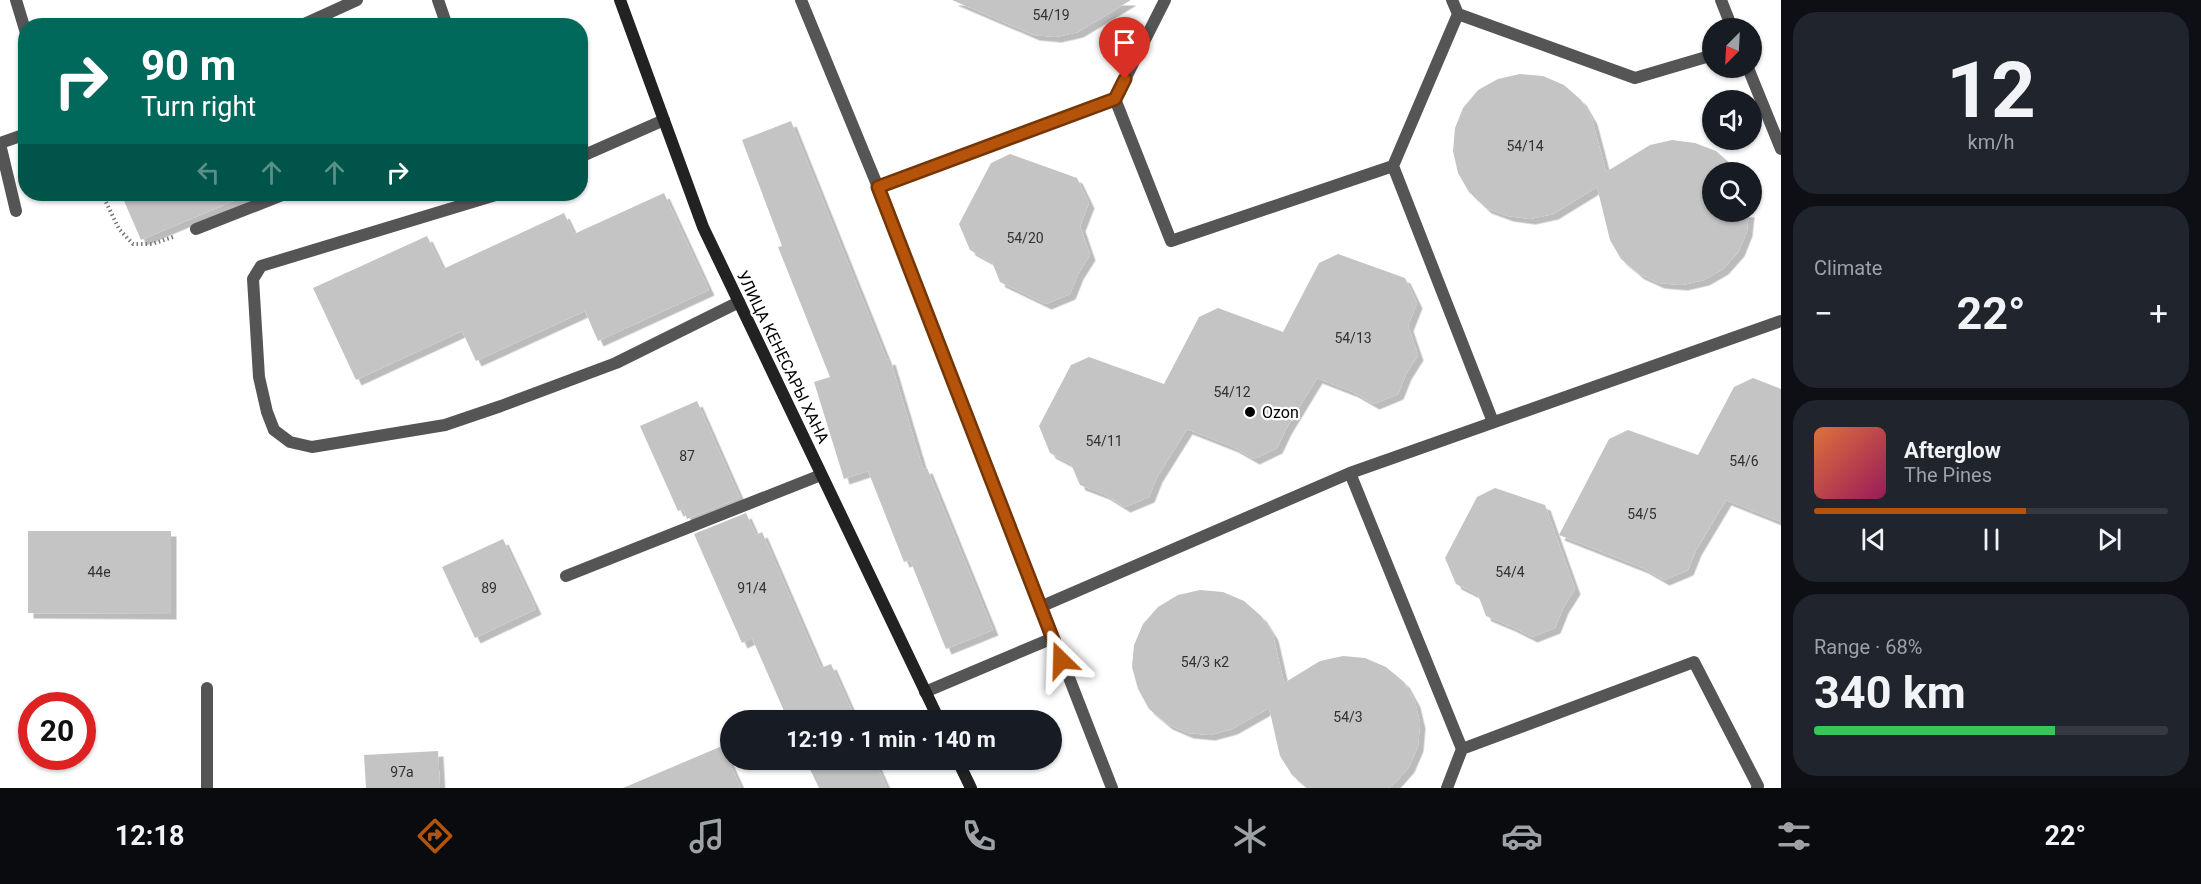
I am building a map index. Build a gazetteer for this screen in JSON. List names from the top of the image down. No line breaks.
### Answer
{"streets":{"street":["УЛИЦА КЕНЕСАРЫ ХАНА"]},"places":["Ozon"],"house_numbers":["54/19","54/14","54/20","54/13","54/12","54/11","87","54/6","54/5","44е","54/4","89","91/4","54/3 к2","54/3","97а"],"north":"bottom left","page":{"tile":[["12","km/h"],"Climate",["Range · 68%","340 km"]],"turn":["90 m","Turn right"],"heat":["−","22°","+"],"song":["Afterglow","The Pines"],"limit":"20","trip":"12:19 · 1 min · 140 m","tabs":["12:18","22°"]}}
